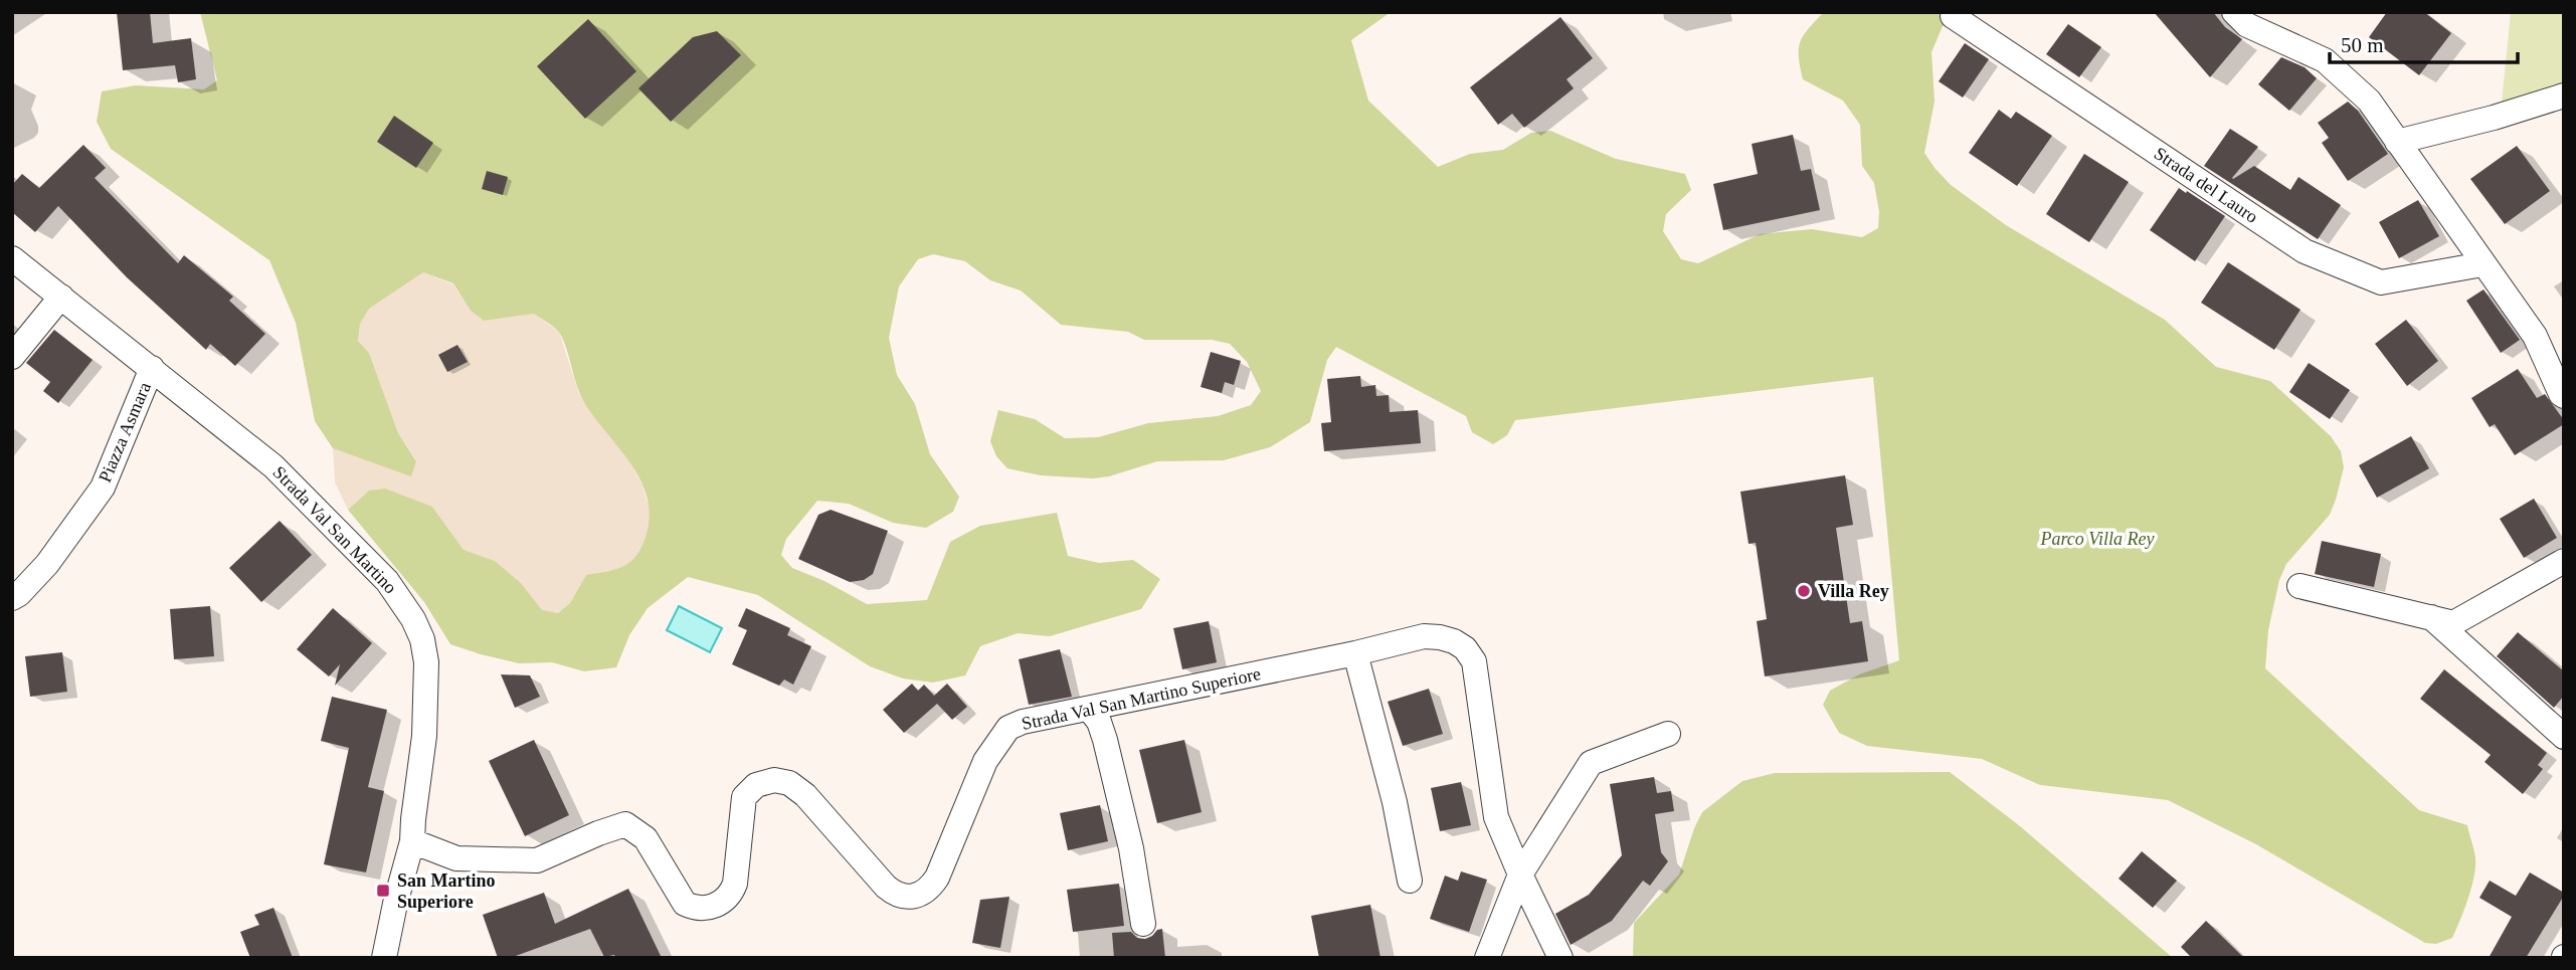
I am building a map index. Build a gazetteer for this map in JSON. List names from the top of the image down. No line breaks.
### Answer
{"streets":{"street":["Strada del Lauro","Piazza Asmara","Strada Val San Martino","Strada Val San Martino Superiore"]},"crossings":[["Piazza Asmara","Strada Val San Martino"],["Strada Val San Martino","Strada Val San Martino Superiore"]],"parks":["Parco Villa Rey"],"places":{"other":["Villa Rey"],"transit":["San Martino Superiore"]},"scale_bar":"50 m"}
